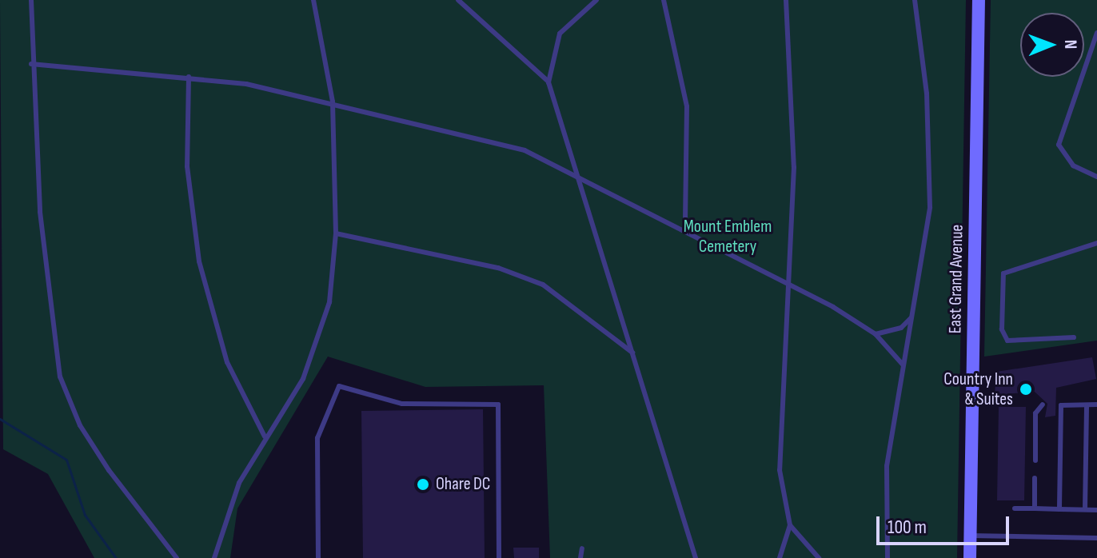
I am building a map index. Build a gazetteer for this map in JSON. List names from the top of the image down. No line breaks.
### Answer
{"streets":{"main road":["East Grand Avenue"]},"parks":["Mount Emblem Cemetery"],"places":["Country Inn & Suites","Ohare DC"],"scale_bar":"100 m","north":"right"}
